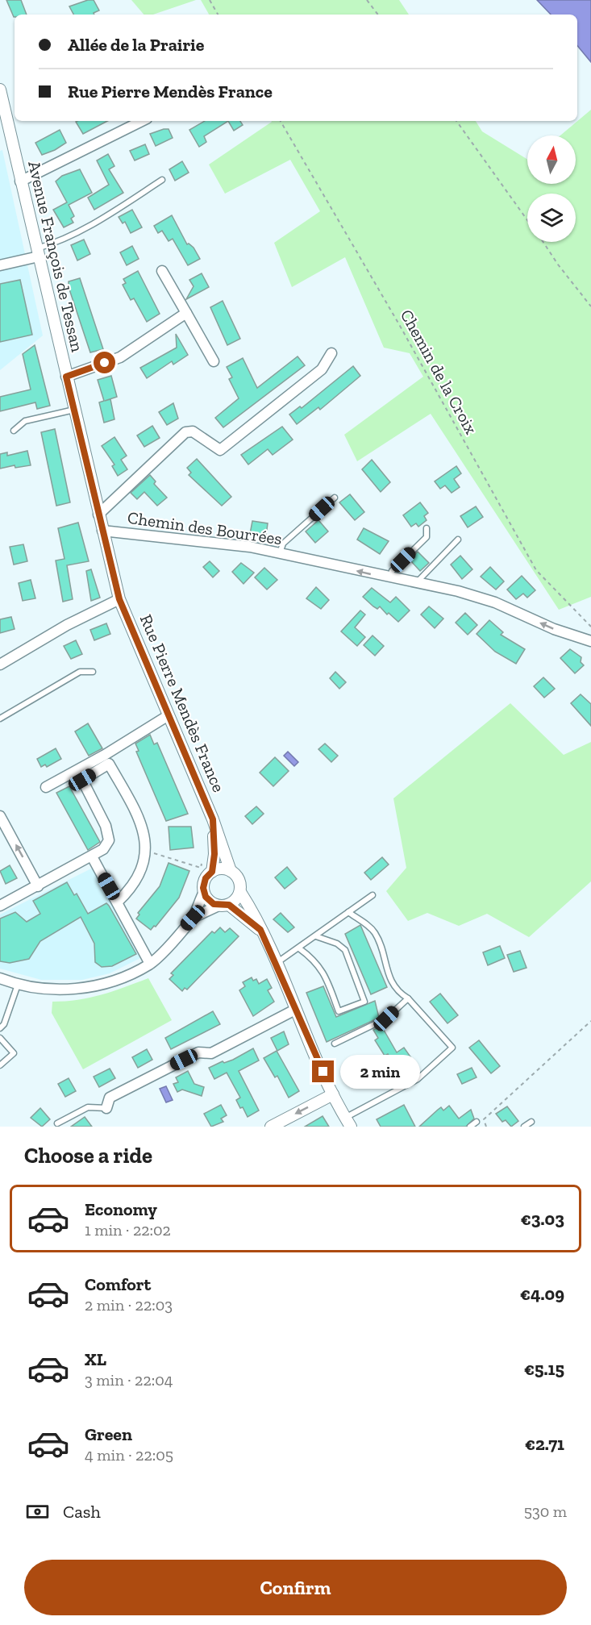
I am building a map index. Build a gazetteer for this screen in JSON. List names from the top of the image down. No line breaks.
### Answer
{"streets":{"street":["Avenue François de Tessan","Chemin des Bourrées","Rue Pierre Mendès France"],"path":["Chemin de la Croix"]},"crossings":[["Avenue François de Tessan","Chemin des Bourrées"],["Avenue François de Tessan","Rue Pierre Mendès France"]],"one_way":["Chemin des Bourrées"],"north":"top","page":{"banner":["Allée de la Prairie","Rue Pierre Mendès France"],"bubble":"2 min","heading":"Choose a ride","list":[{"name":"Economy","note":"1 min · 22:02","value":"€3.03"},{"name":"Comfort","note":"2 min · 22:03","value":"€4.09"},{"name":"XL","note":"3 min · 22:04","value":"€5.15"},{"name":"Green","note":"4 min · 22:05","value":"€2.71"}],"pay":["Cash","530 m"],"buttons":"Confirm"}}
